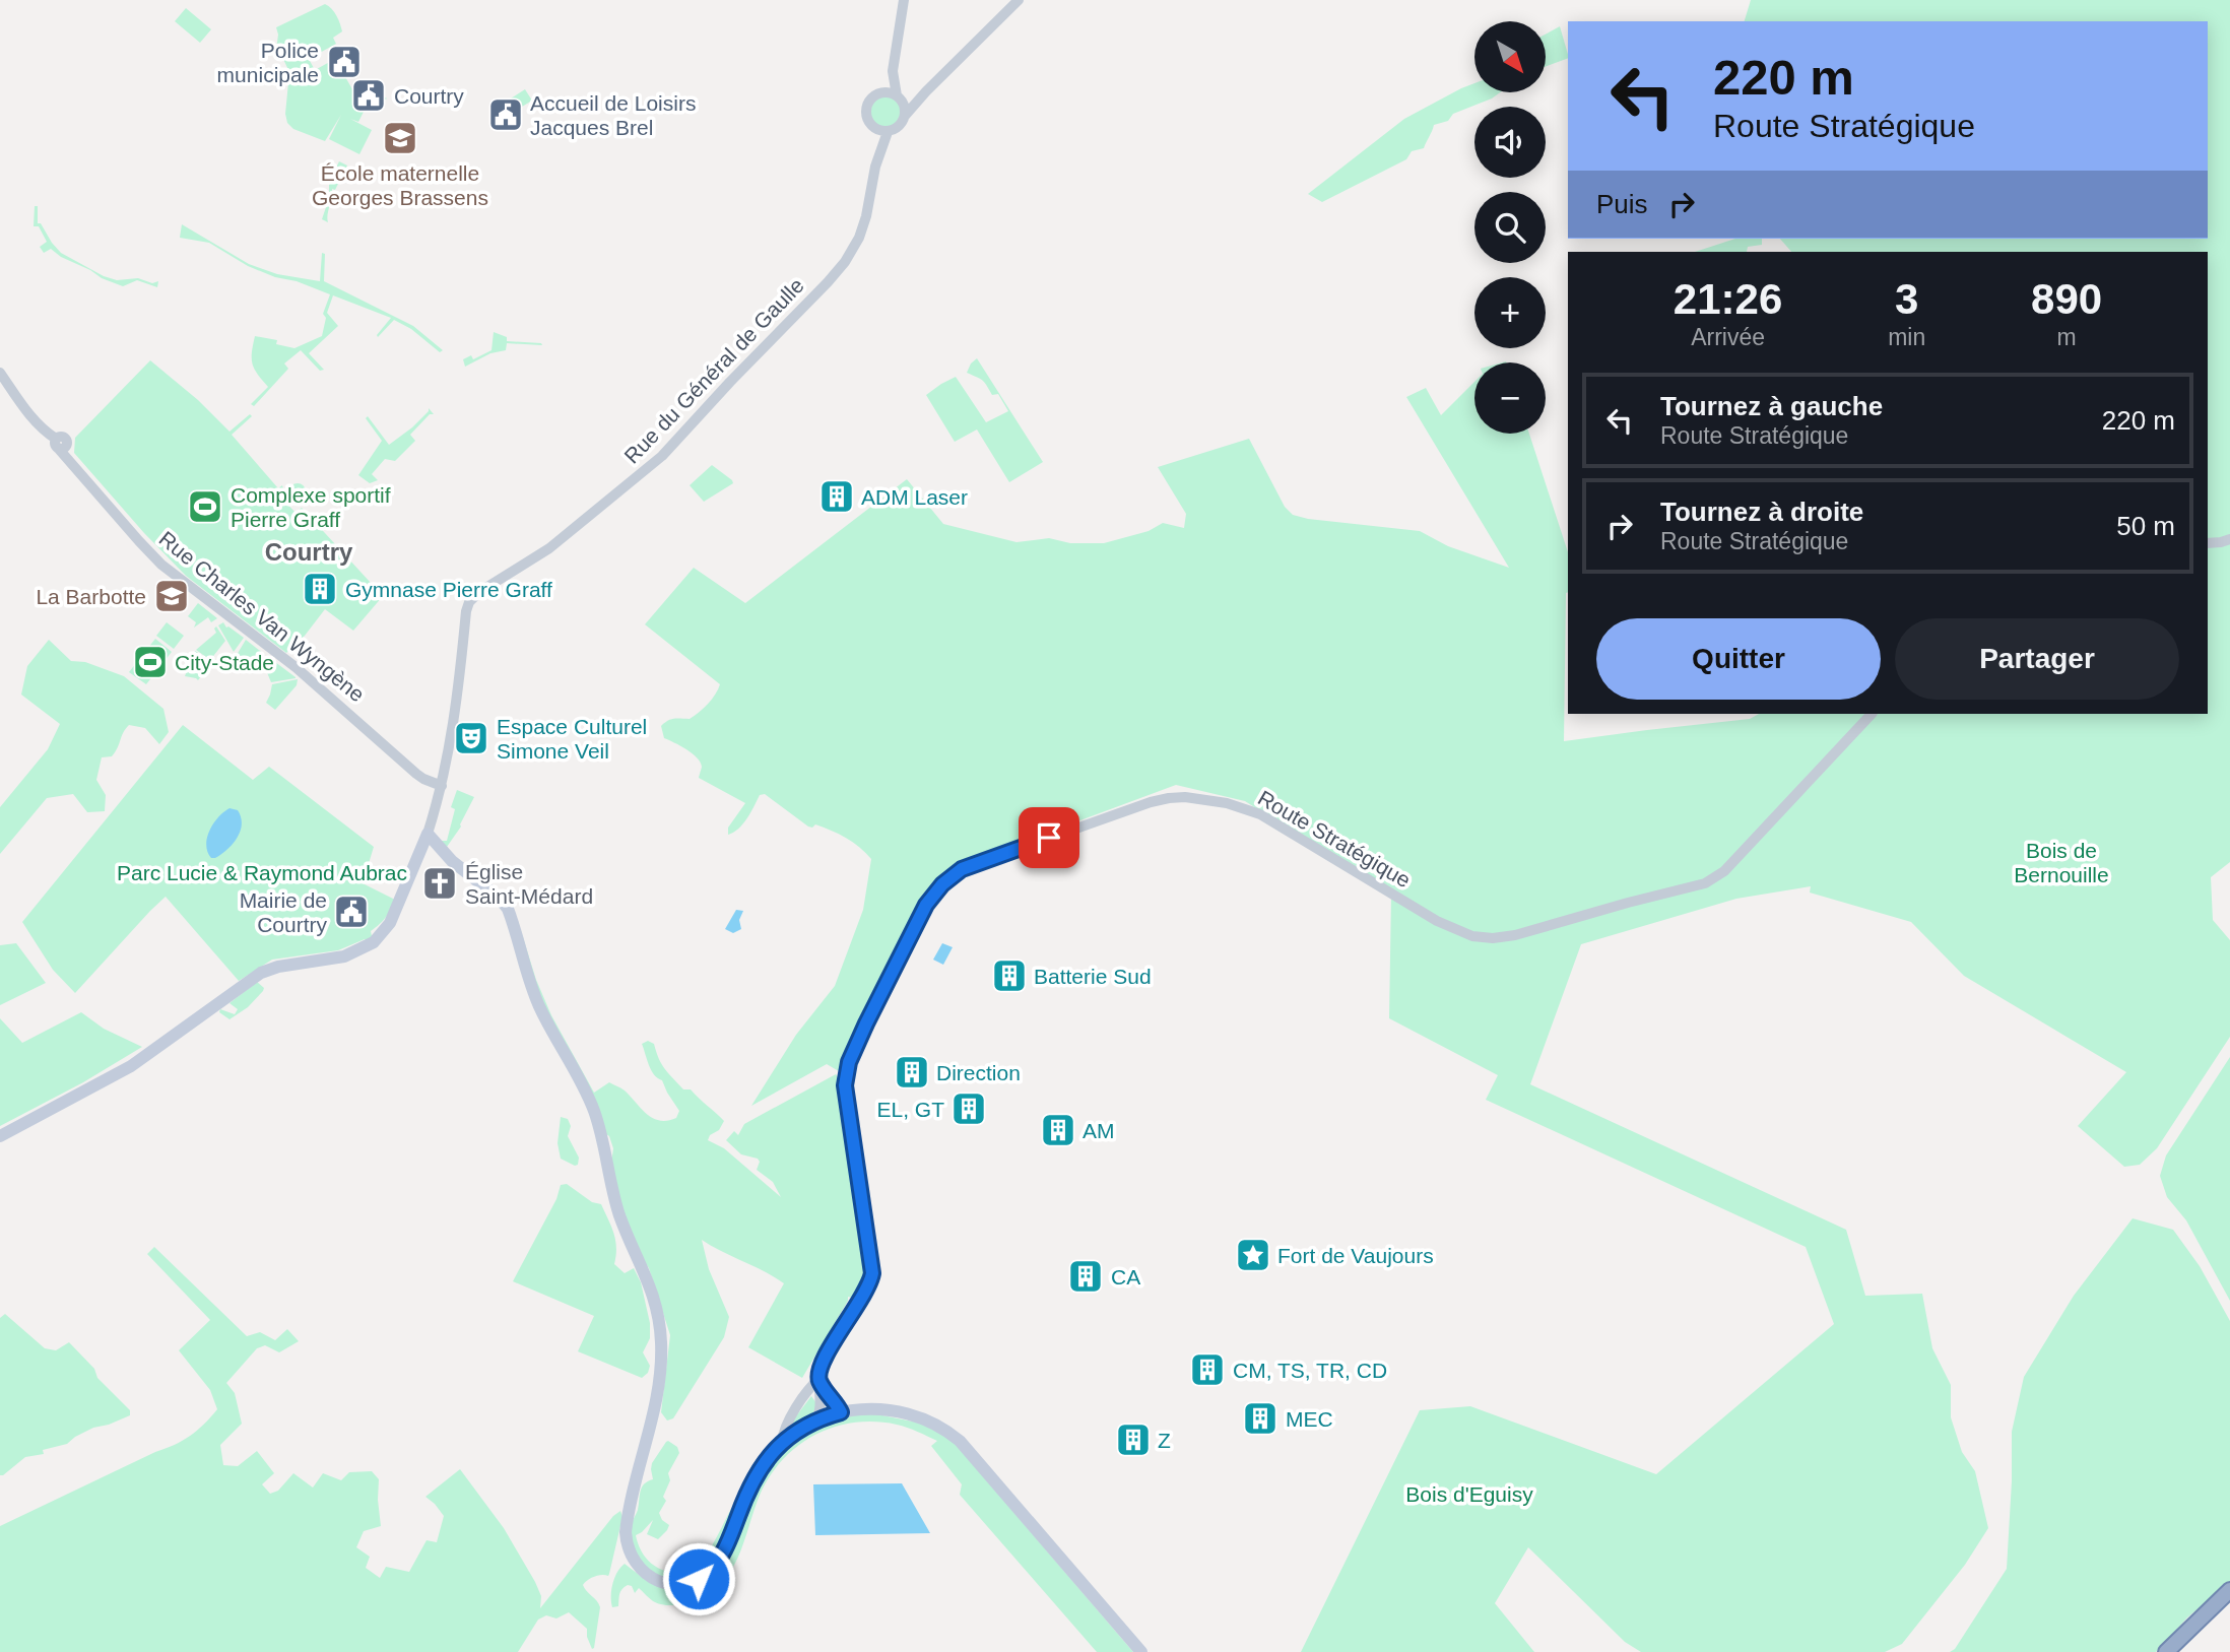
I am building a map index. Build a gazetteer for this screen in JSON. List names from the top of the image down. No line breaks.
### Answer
{"streets":{"street":["Rue du Général de Gaulle","Rue Charles Van Wyngène","Route Stratégique"]},"crossings":[["Rue du Général de Gaulle","Rue Charles Van Wyngène"]],"districts":["Courtry"],"parks":["Bois de Bernouille","Parc Lucie & Raymond Aubrac","Bois d'Eguisy"],"places":{"public building":["Police municipale","Courtry","Accueil de Loisirs Jacques Brel","Mairie de Courtry"],"school or university":["École maternelle Georges Brassens","La Barbotte"],"building":["ADM Laser","Gymnase Pierre Graff","Batterie Sud","Direction","EL, GT","AM","CA","CM, TS, TR, CD","MEC","Z"],"sports":["Complexe sportif Pierre Graff","City-Stade"],"theatre":["Espace Culturel Simone Veil"],"church":["Église Saint-Médard"],"place":["Fort de Vaujours"]},"north":"bottom right","page":{"map_buttons":["+","−"],"turn":["220 m","Route Stratégique"],"then":"Puis","eta":["21:26","Arrivée","3","min","890","m"],"list":[{"name":"Tournez à gauche","note":"Route Stratégique","value":"220 m"},{"name":"Tournez à droite","note":"Route Stratégique","value":"50 m"}],"buttons":["Quitter","Partager"]}}
